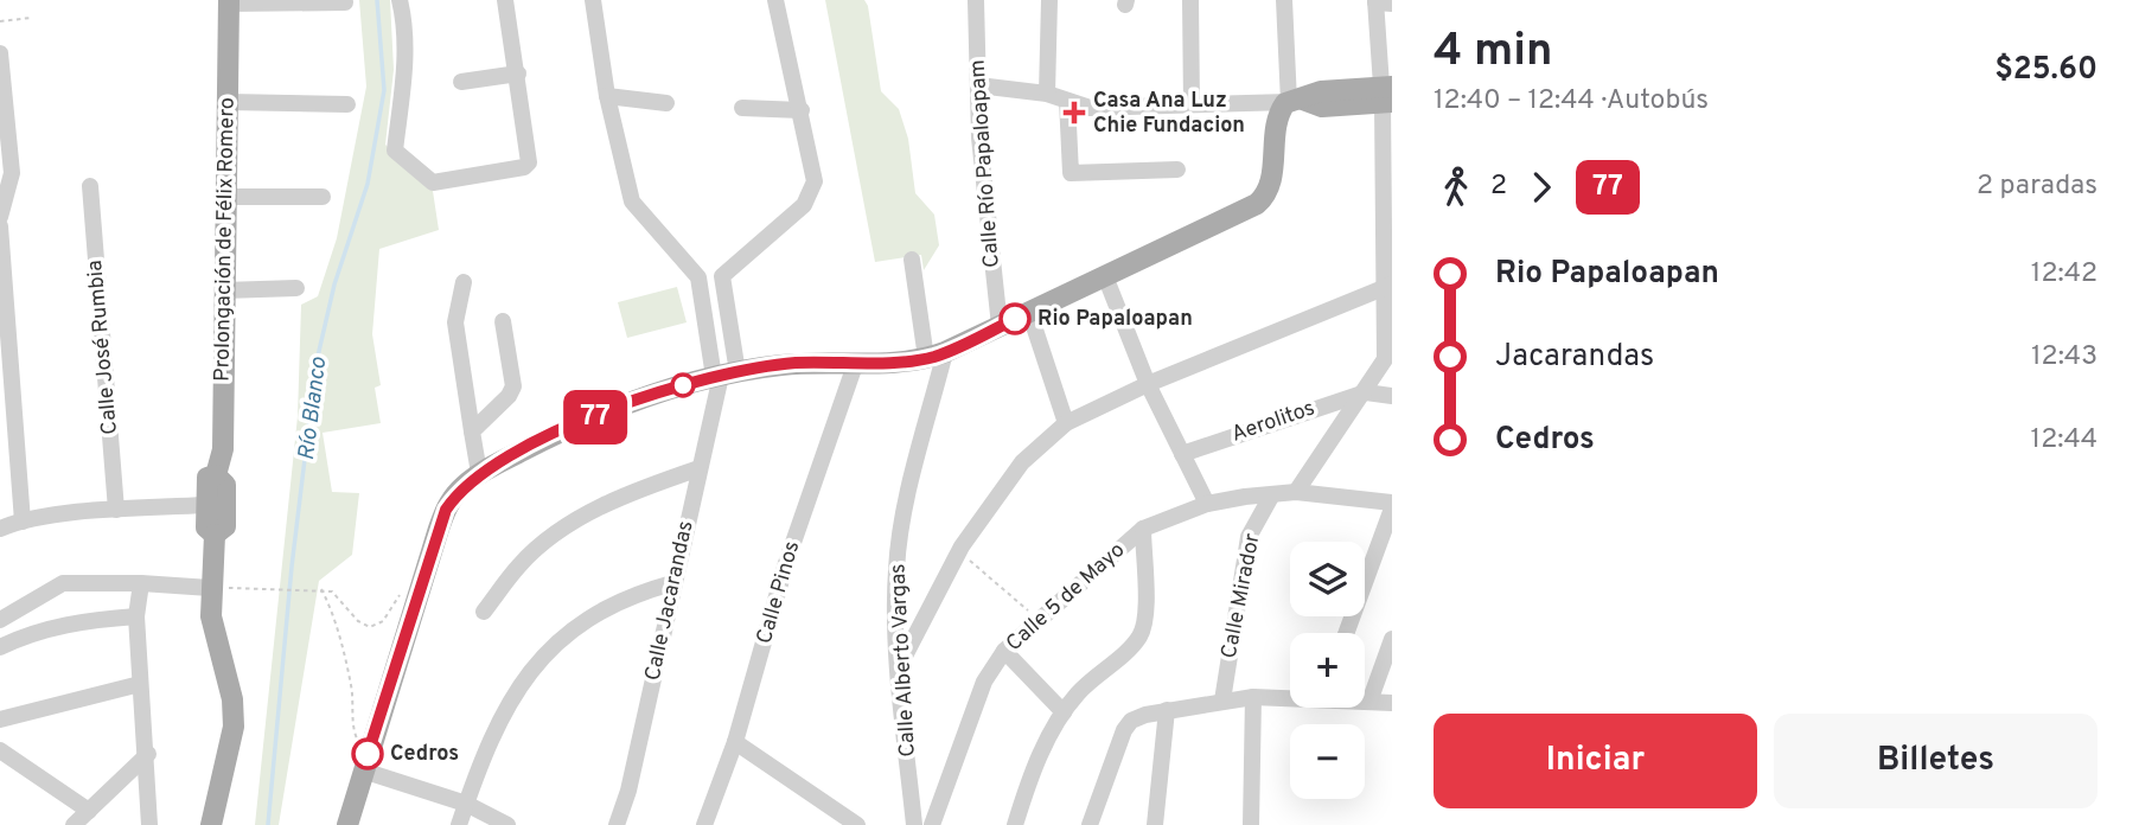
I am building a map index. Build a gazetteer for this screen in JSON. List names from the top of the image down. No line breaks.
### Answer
{"streets":{"main road":["Prolongación de Félix Romero"],"street":["Calle Río Papaloapam","Calle José Rumbia","Aerolitos","Calle Pinos","Calle Mirador","Calle 5 de Mayo","Calle Jacarandas","Calle Alberto Vargas"]},"crossings":[["Calle Mirador","Calle 5 de Mayo"]],"water":["Río Blanco"],"places":{"health":["Casa Ana Luz Chie Fundacion"],"other":["Rio Papaloapan","Cedros"]},"lines":["bus line 77"],"page":{"on_map":"77","heading":["4 min","12:40 – 12:44 · Autobús","$25.60"],"legs":["2","77","2 paradas"],"list":[{"name":"Rio Papaloapan","value":"12:42"},{"name":"Jacarandas","value":"12:43"},{"name":"Cedros","value":"12:44"}],"map_buttons":["+","−"],"buttons":["Iniciar","Billetes"]}}
